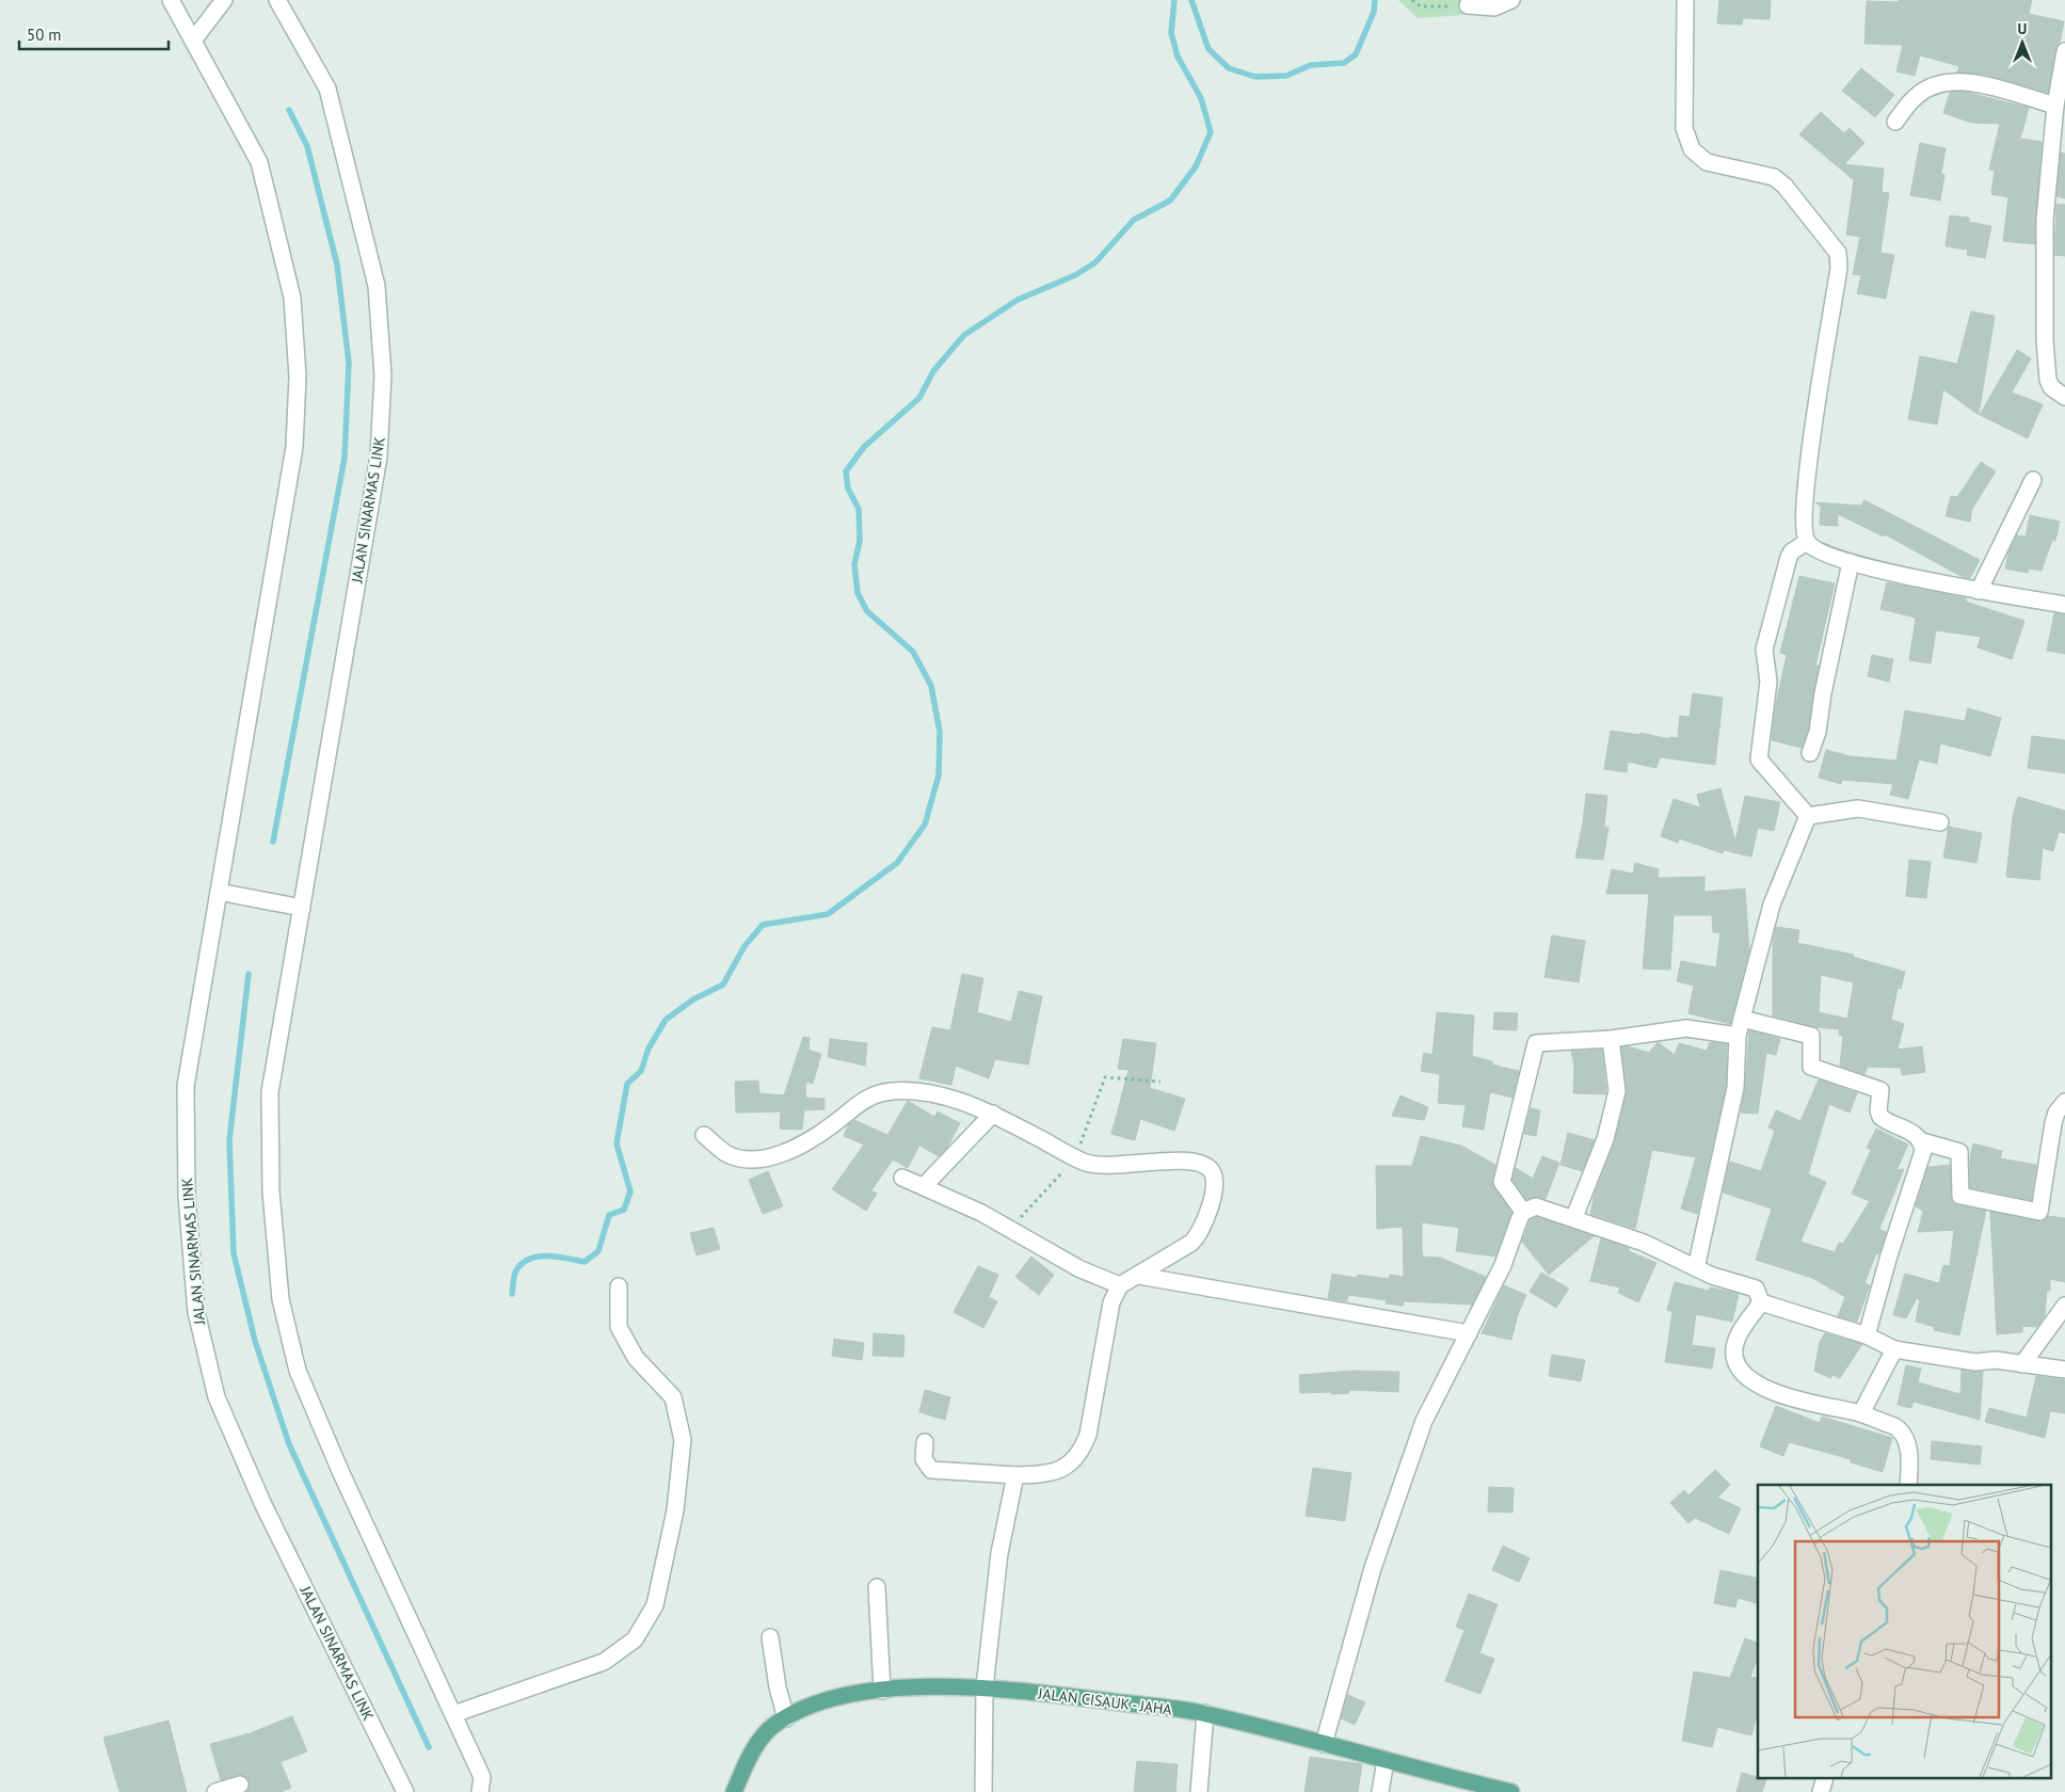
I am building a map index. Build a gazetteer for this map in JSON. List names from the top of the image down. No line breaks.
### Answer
{"streets":{"main road":["JALAN CISAUK - JAHA"],"street":["JALAN SINARMAS LINK"]},"scale_bar":"50 m","north":"top"}
